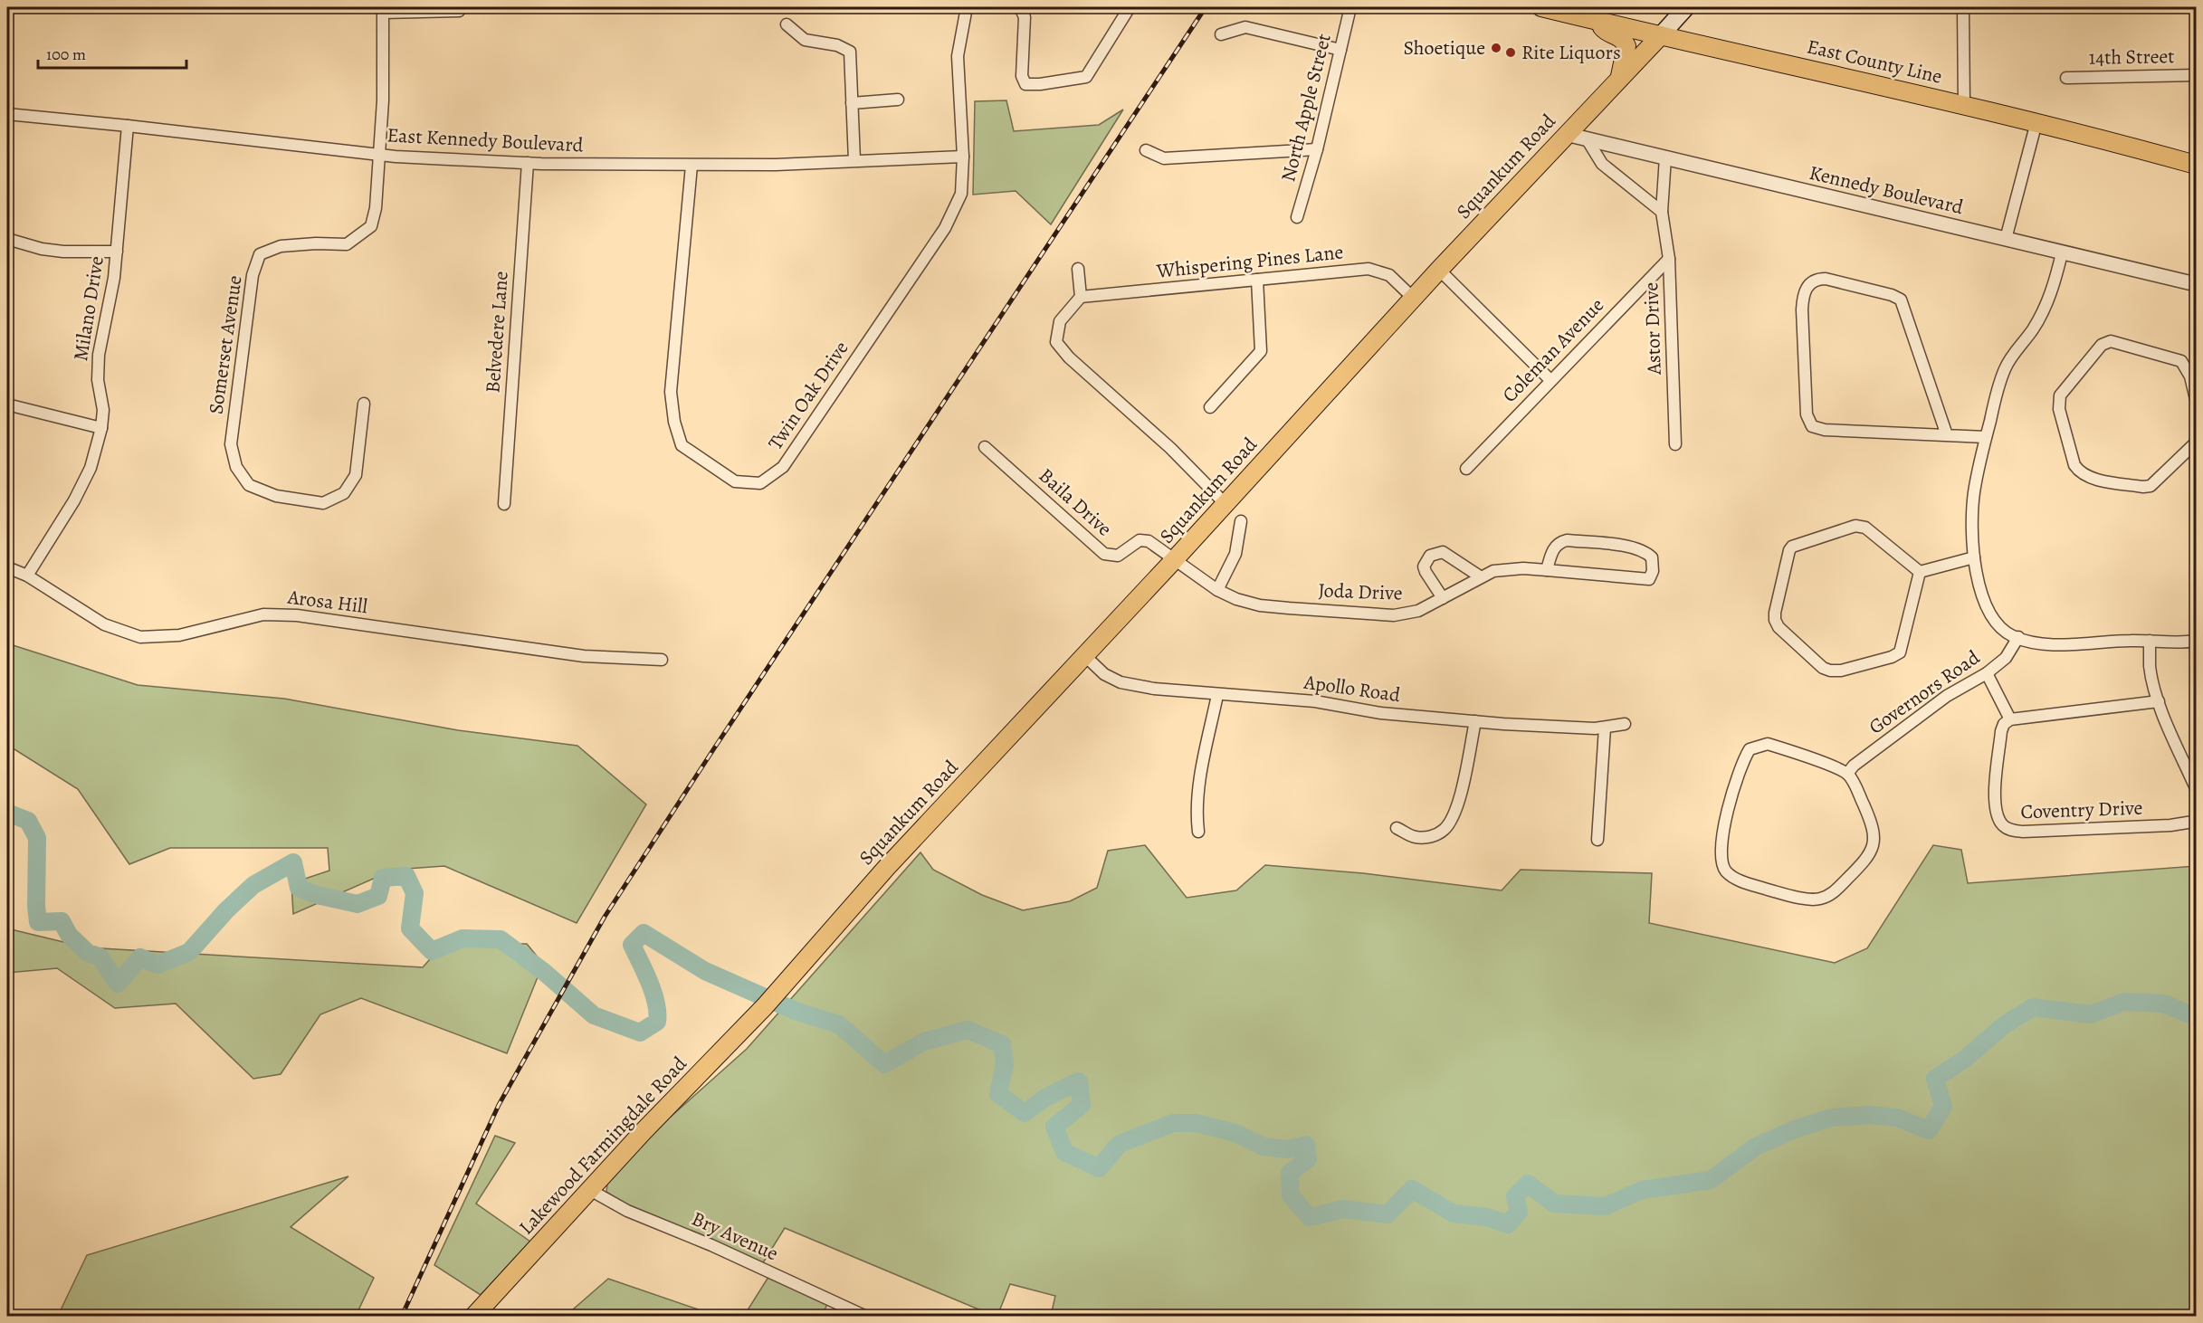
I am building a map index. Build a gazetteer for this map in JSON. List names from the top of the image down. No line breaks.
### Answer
{"streets":{"main road":["East County Line","Squankum Road","Lakewood Farmingdale Road"],"street":["14th Street","North Apple Street","East Kennedy Boulevard","Kennedy Boulevard","Whispering Pines Lane","Milano Drive","Astor Drive","Belvedere Lane","Somerset Avenue","Coleman Avenue","Twin Oak Drive","Baila Drive","Joda Drive","Arosa Hill","Apollo Road","Governors Road","Coventry Drive","Bry Avenue"]},"crossings":[["East County Line","Squankum Road"],["East Kennedy Boulevard","Milano Drive"],["East Kennedy Boulevard","Belvedere Lane"],["East Kennedy Boulevard","Somerset Avenue"],["East Kennedy Boulevard","Twin Oak Drive"],["Squankum Road","Kennedy Boulevard"],["Squankum Road","Whispering Pines Lane"],["Squankum Road","Baila Drive"],["Squankum Road","Joda Drive"],["Squankum Road","Apollo Road"],["Squankum Road","Lakewood Farmingdale Road"],["Kennedy Boulevard","Astor Drive"],["Milano Drive","Arosa Hill"],["Astor Drive","Coleman Avenue"],["Baila Drive","Joda Drive"],["Lakewood Farmingdale Road","Bry Avenue"]],"places":["Shoetique","Rite Liquors"],"scale_bar":"100 m"}
